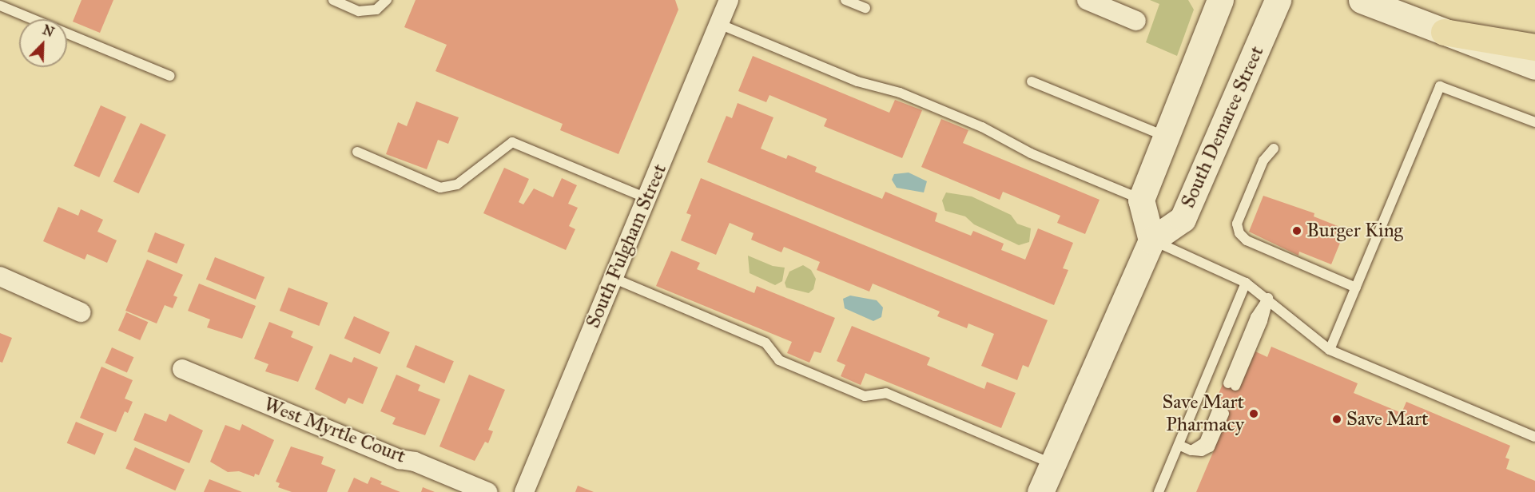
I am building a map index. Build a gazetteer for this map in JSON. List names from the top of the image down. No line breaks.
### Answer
{"streets":{"main road":["South Demaree Street"],"street":["South Fulgham Street","West Myrtle Court"]},"places":["Burger King","Save Mart Pharmacy","Save Mart"],"north":"top right"}
